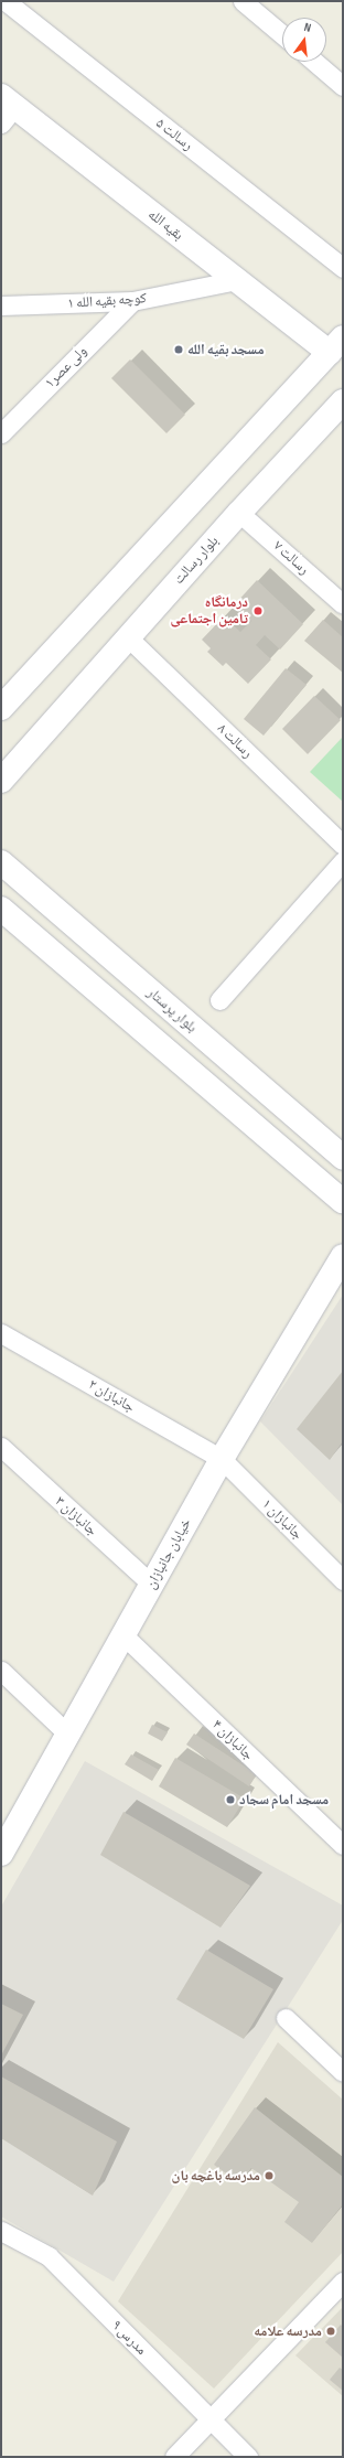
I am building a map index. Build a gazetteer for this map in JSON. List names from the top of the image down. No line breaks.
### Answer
{"streets":{"main road":["بقیه الله","بلوار رسالت","بلوار پرستار","خیابان جانبازان"],"street":["رسالت ۵","کوچه بقیه الله ۱","ولی عصر۱","رسالت ۷","رسالت ۸","جانبازان ۲","جانبازان ۳","جانبازان ۱","جانبازان ۴","مدرس ۹"]},"crossings":[["بقیه الله","کوچه بقیه الله ۱"],["کوچه بقیه الله ۱","ولی عصر۱"],["رسالت ۷","بلوار رسالت"],["بلوار رسالت","رسالت ۸"],["جانبازان ۲","جانبازان ۱"],["جانبازان ۲","خیابان جانبازان"],["جانبازان ۳","خیابان جانبازان"],["جانبازان ۱","خیابان جانبازان"],["خیابان جانبازان","جانبازان ۴"]],"places":["مسجد بقیه الله","درمانگاه تامین اجتماعی","مسجد امام سجاد","مدرسه باغچه بان","مدرسه علامه"],"north":"top"}
